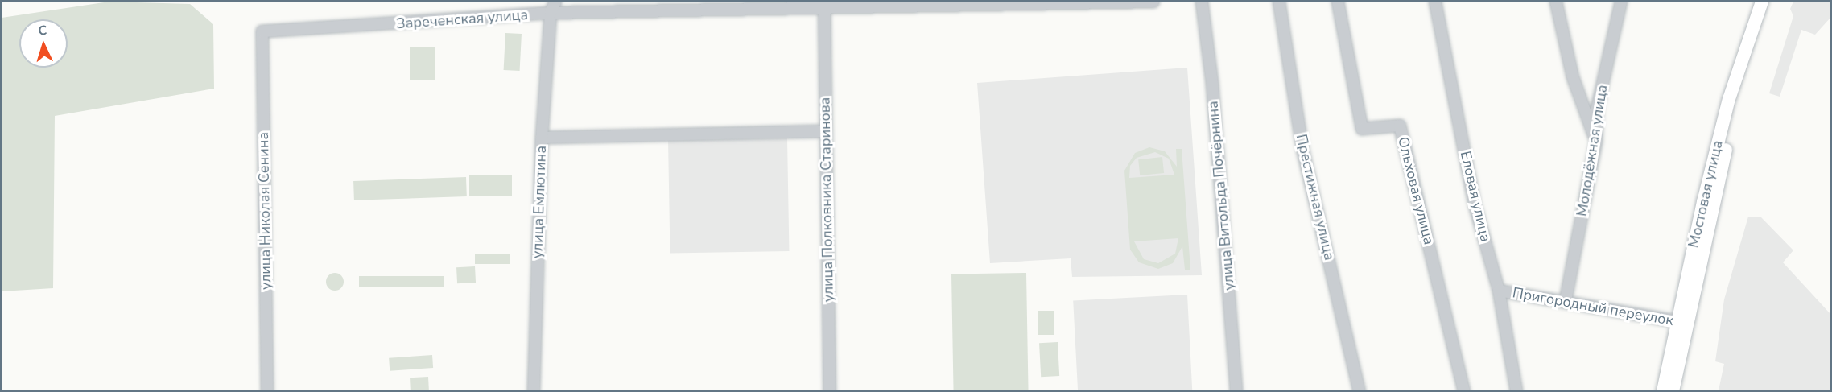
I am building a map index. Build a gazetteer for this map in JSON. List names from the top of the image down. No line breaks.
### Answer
{"streets":{"main road":["Мостовая улица"],"street":["Зареченская улица","Молодёжная улица","Ольховая улица","улица Витольда Почёрнина","Еловая улица","Престижная улица","улица Полковника Старинова","улица Емлютина","улица Николая Сенина","Пригородный переулок"]},"crossings":[["Зареченская улица","улица Полковника Старинова"],["Зареченская улица","улица Емлютина"],["Зареченская улица","улица Николая Сенина"],["Молодёжная улица","Пригородный переулок"],["Мостовая улица","Пригородный переулок"],["Еловая улица","Пригородный переулок"]],"north":"top"}
